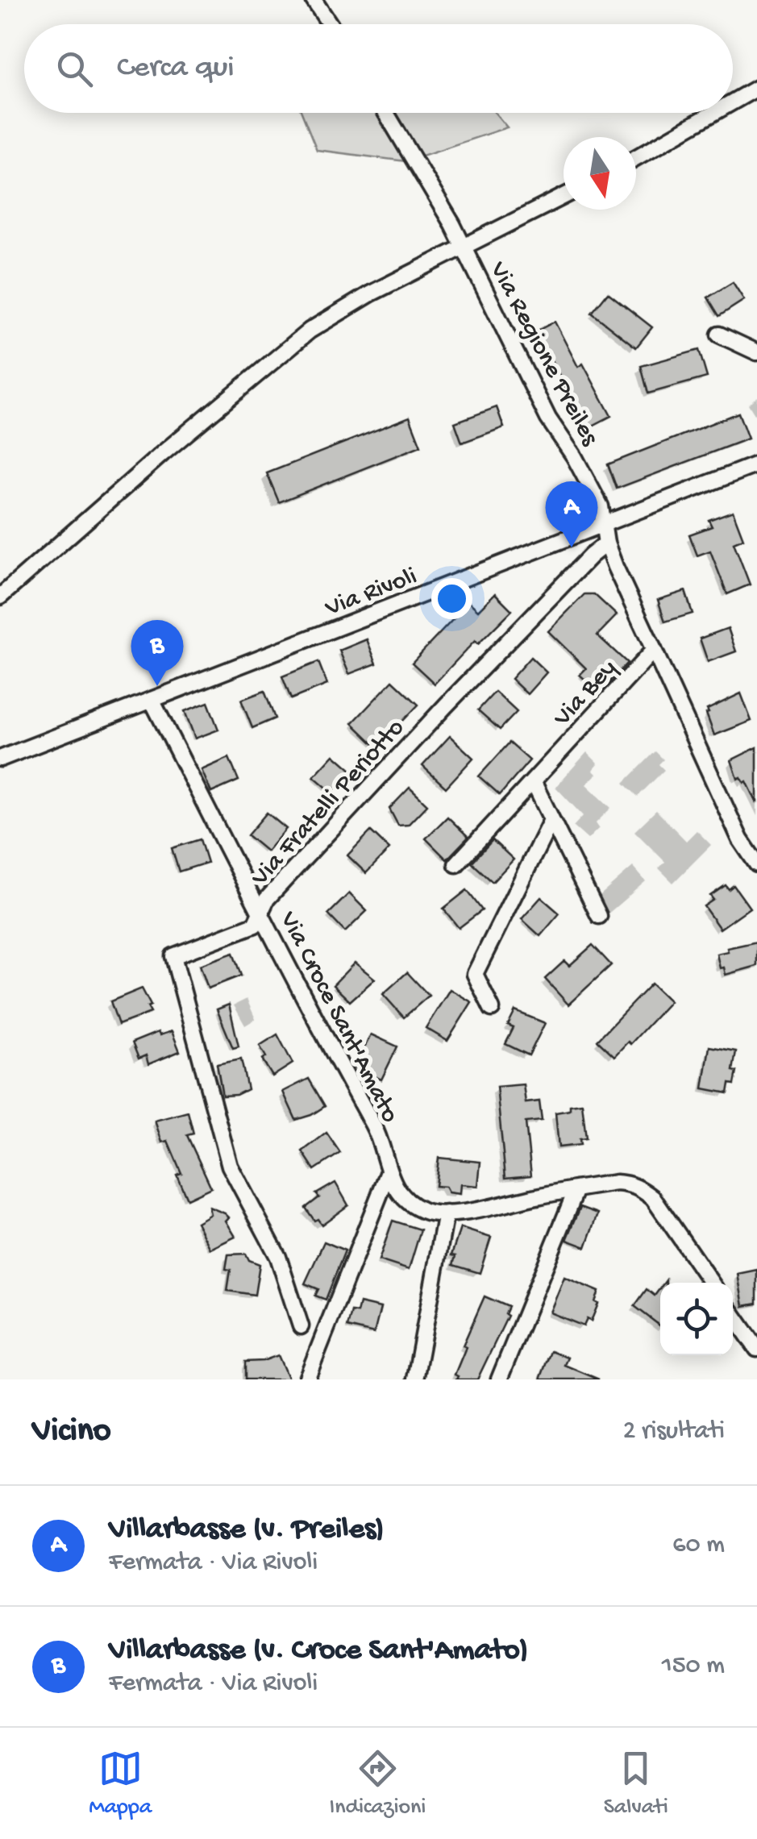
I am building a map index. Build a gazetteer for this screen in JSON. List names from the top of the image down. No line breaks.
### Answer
{"streets":{"street":["Via Regione Preiles","Via Rivoli","Via Bey","Via Fratelli Periotto","Via Croce Sant'Amato"]},"crossings":[["Via Regione Preiles","Via Rivoli"],["Via Rivoli","Via Croce Sant'Amato"],["Via Fratelli Periotto","Via Croce Sant'Amato"]],"north":"bottom","page":{"search":"Cerca qui","pins":["A","B"],"heading":["Vicino","2 risultati"],"list":[{"mark":"A","name":"Villarbasse (v. Preiles)","note":"Fermata · Via Rivoli","value":"60 m"},{"mark":"B","name":"Villarbasse (v. Croce Sant'Amato)","note":"Fermata · Via Rivoli","value":"150 m"}],"nav":["Mappa","Indicazioni","Salvati"]}}
